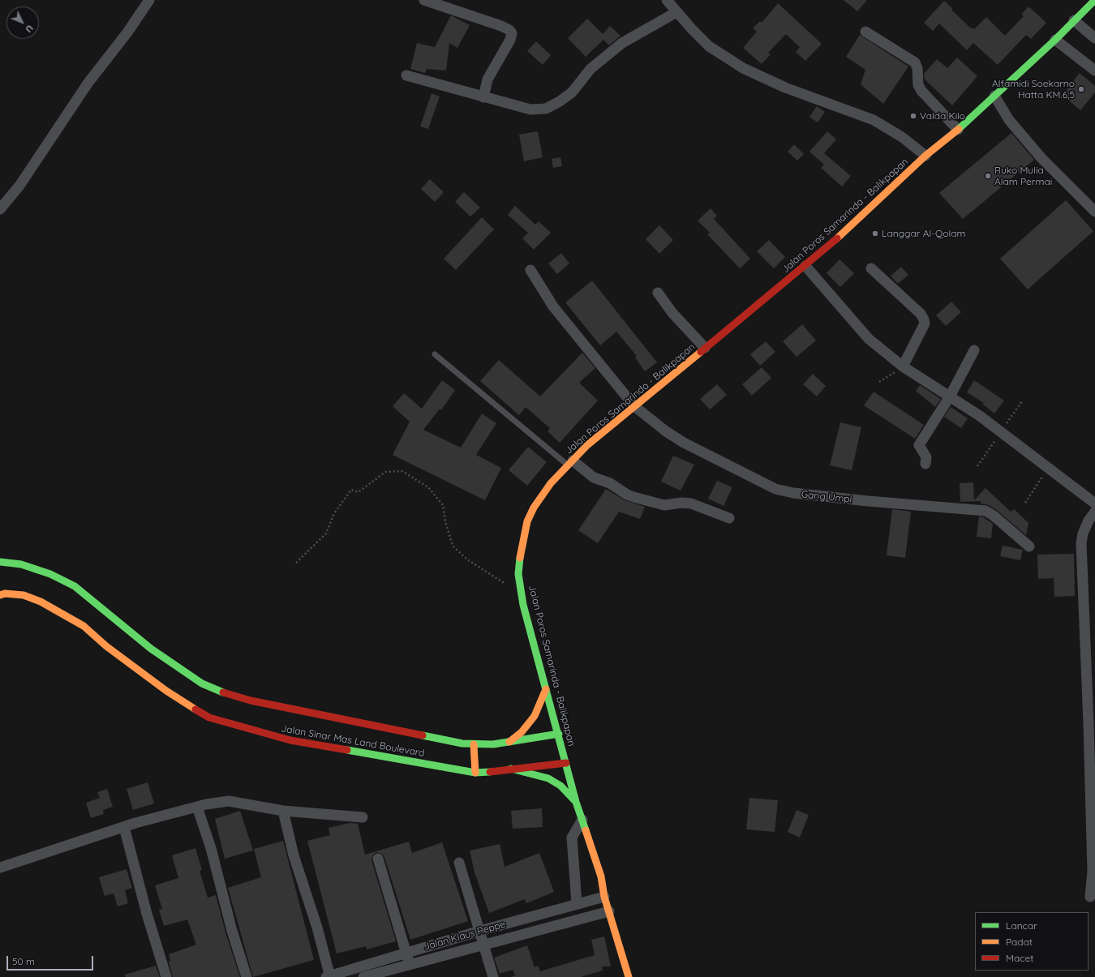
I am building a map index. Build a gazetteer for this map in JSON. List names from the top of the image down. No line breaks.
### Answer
{"streets":{"main road":["Jalan Poros Samarinda - Balikpapan","Jalan Sinar Mas Land Boulevard"],"street":["Gang Umpi","Jalan Klaus Reppe"]},"crossings":[["Jalan Poros Samarinda - Balikpapan","Gang Umpi"],["Jalan Poros Samarinda - Balikpapan","Jalan Sinar Mas Land Boulevard"],["Jalan Poros Samarinda - Balikpapan","Jalan Klaus Reppe"]],"places":["Alfamidi Soekarno Hatta KM.6,5","Valda Kilo","Ruko Mulia Alam Permai","Langgar Al-Qolam"],"legend":["Lancar","Padat","Macet"],"scale_bar":"50 m","north":"bottom right"}
